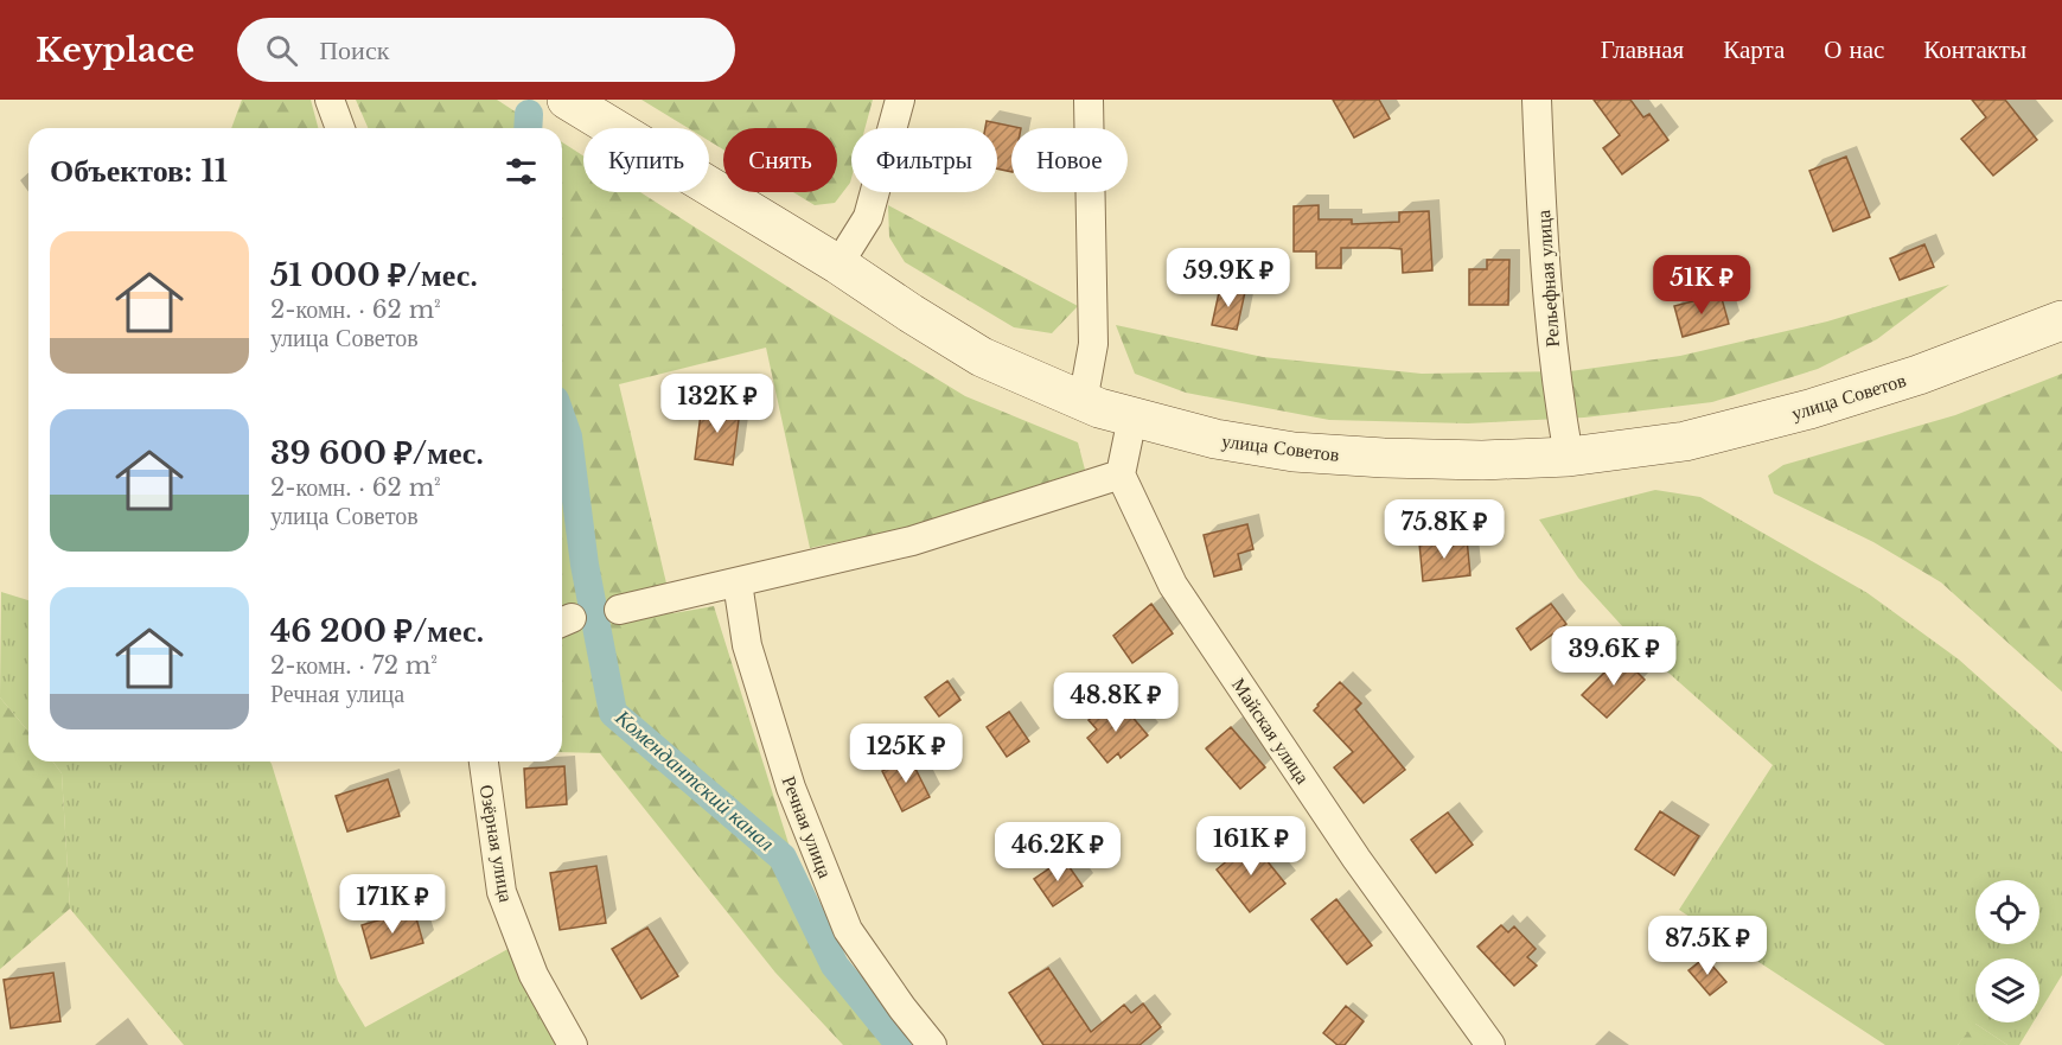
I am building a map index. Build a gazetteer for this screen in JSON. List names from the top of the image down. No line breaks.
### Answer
{"streets":{"main road":["улица Советов"],"street":["Рельефная улица","Майская улица","Речная улица","Озёрная улица"]},"crossings":[["Рельефная улица","улица Советов"]],"water":["Комендантский канал"],"page":{"header":"Keyplace","search":"Поиск","nav":["Главная","Карта","О нас","Контакты"],"chip":["Купить","Снять","Фильтры","Новое"],"heading":"Объектов: 11","list":[{"name":"51 000 ₽/мес.","note":"2-комн. · 62 m² · улица Советов"},{"name":"39 600 ₽/мес.","note":"2-комн. · 62 m² · улица Советов"},{"name":"46 200 ₽/мес.","note":"2-комн. · 72 m² · Речная улица"}],"price":["59.9K ₽","51K ₽","132K ₽","75.8K ₽","39.6K ₽","48.8K ₽","125K ₽","161K ₽","46.2K ₽","171K ₽","87.5K ₽"]}}
